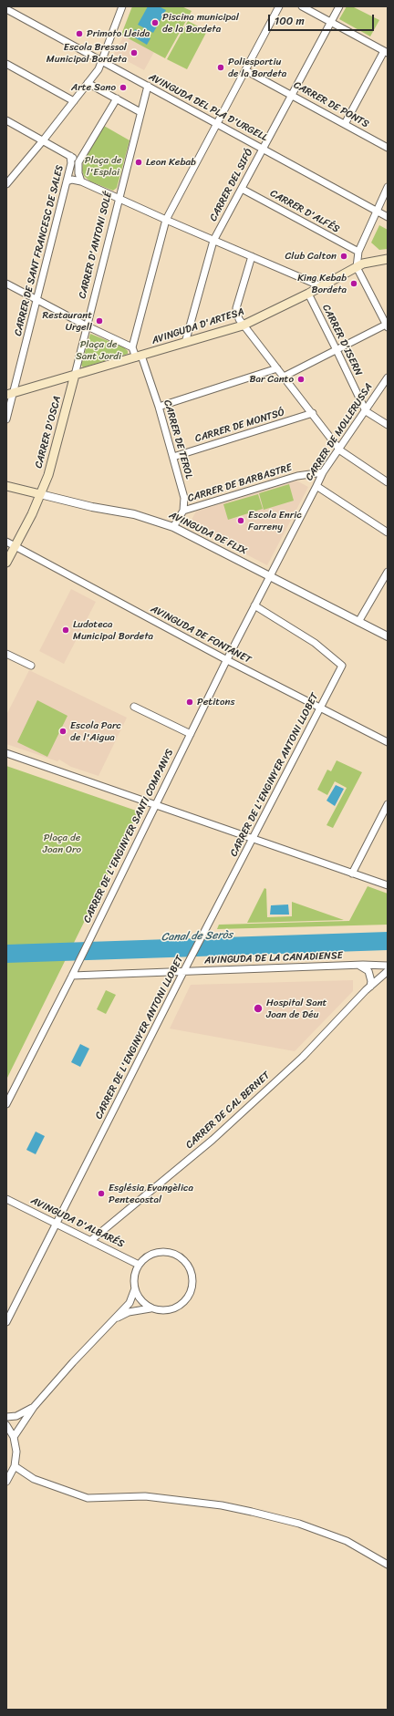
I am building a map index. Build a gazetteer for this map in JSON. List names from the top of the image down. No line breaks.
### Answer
{"streets":{"main road":["AVINGUDA D'ARTESA","CARRER D'OSCA","AVINGUDA DE FLIX"],"street":["CARRER DE PONTS","AVINGUDA DEL PLA D'URGELL","CARRER DEL SIFÓ","CARRER D'ALFÉS","CARRER D'ANTONI SOLÉ","CARRER DE SANT FRANCESC DE SALES","CARRER D'ISERN","CARRER DE MONTSÓ","CARRER DE MOLLERUSSA","CARRER DE TEROL","CARRER DE BARBASTRE","AVINGUDA DE FONTANET","CARRER DE L'ENGINYER ANTONI LLOBET","CARRER DE L'ENGINYER SANTI COMPANYS","AVINGUDA DE LA CANADIENSE","CARRER DE CAL BERNET","AVINGUDA D'ALBARÉS"]},"crossings":[["CARRER DE PONTS","CARRER DEL SIFÓ"],["AVINGUDA DEL PLA D'URGELL","CARRER DEL SIFÓ"],["AVINGUDA DEL PLA D'URGELL","CARRER D'ANTONI SOLÉ"],["CARRER DEL SIFÓ","CARRER D'ALFÉS"],["CARRER DEL SIFÓ","AVINGUDA D'ARTESA"],["CARRER DE SANT FRANCESC DE SALES","AVINGUDA D'ARTESA"],["AVINGUDA D'ARTESA","CARRER D'ISERN"],["AVINGUDA D'ARTESA","CARRER D'OSCA"],["AVINGUDA D'ARTESA","CARRER DE TEROL"],["CARRER D'ISERN","CARRER DE MOLLERUSSA"],["CARRER DE MONTSÓ","CARRER DE TEROL"],["CARRER D'OSCA","AVINGUDA DE FLIX"],["CARRER D'OSCA","AVINGUDA DE FONTANET"],["CARRER DE MOLLERUSSA","CARRER DE BARBASTRE"],["CARRER DE MOLLERUSSA","AVINGUDA DE FLIX"],["CARRER DE MOLLERUSSA","CARRER DE L'ENGINYER SANTI COMPANYS"],["CARRER DE TEROL","CARRER DE BARBASTRE"],["AVINGUDA DE FLIX","CARRER DE L'ENGINYER SANTI COMPANYS"],["AVINGUDA DE FONTANET","CARRER DE L'ENGINYER ANTONI LLOBET"],["AVINGUDA DE FONTANET","CARRER DE L'ENGINYER SANTI COMPANYS"],["CARRER DE L'ENGINYER ANTONI LLOBET","CARRER DE L'ENGINYER SANTI COMPANYS"],["CARRER DE L'ENGINYER ANTONI LLOBET","AVINGUDA DE LA CANADIENSE"],["CARRER DE L'ENGINYER ANTONI LLOBET","AVINGUDA D'ALBARÉS"],["CARRER DE L'ENGINYER SANTI COMPANYS","AVINGUDA DE LA CANADIENSE"],["CARRER DE CAL BERNET","AVINGUDA D'ALBARÉS"]],"water":["Canal de Seròs"],"parks":["Plaça de l'Esplai","Plaça de Sant Jordi","Plaça de Joan Oro"],"places":["Piscina municipal de la Bordeta","Primoto Lleida","Escola Bressol Municipal Bordeta","Poliesportiu de la Bordeta","Arte Sano","Leon Kebab","Club Calton","King Kebab Bordeta","Restaurant Urgell","Bar Canto","Escola Enric Farreny","Ludoteca Municipal Bordeta","Petitons","Escola Parc de l'Aigua","Hospital Sant Joan de Déu","Església Evangèlica Pentecostal"],"scale_bar":"100 m"}
